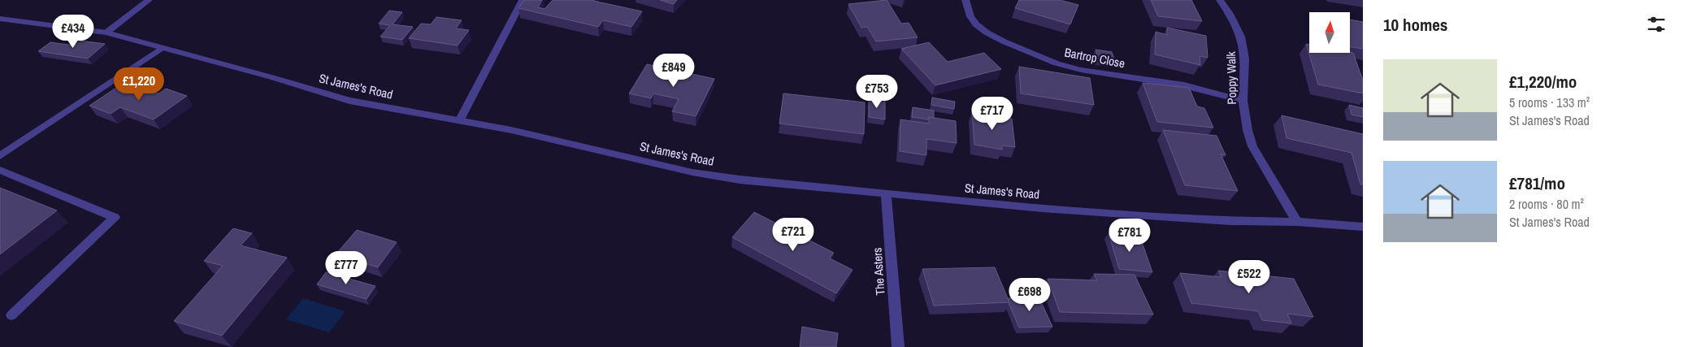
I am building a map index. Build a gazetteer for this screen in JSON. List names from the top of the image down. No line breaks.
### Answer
{"streets":{"street":["Bartrop Close","Poppy Walk","St James's Road","The Asters"]},"crossings":[["Bartrop Close","Poppy Walk"],["Poppy Walk","St James's Road"],["St James's Road","The Asters"]],"north":"top","page":{"heading":"10 homes","price":["£434","£849","£1,220","£753","£717","£721","£781","£777","£522","£698"],"list":[{"name":"£1,220/mo","note":"5 rooms · 133 m² · St James's Road"},{"name":"£781/mo","note":"2 rooms · 80 m² · St James's Road"}]}}
